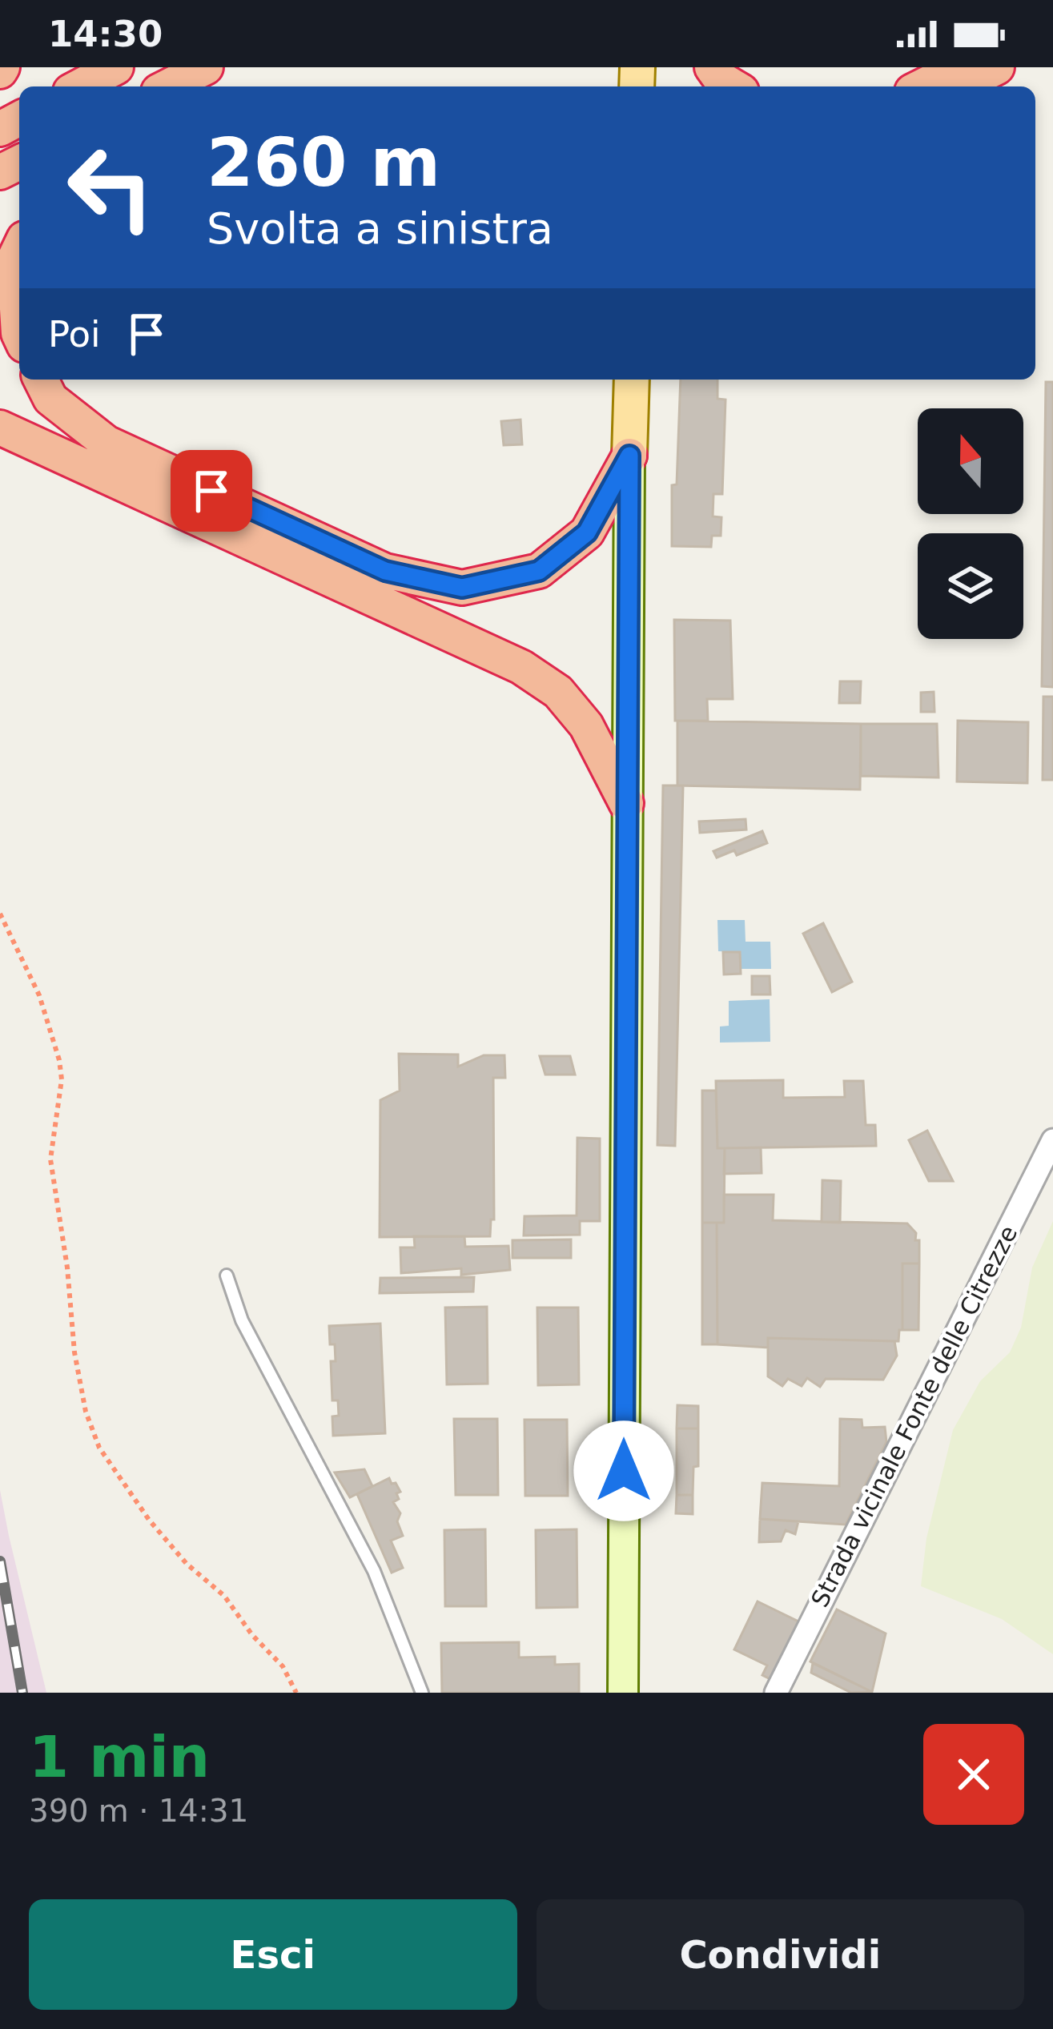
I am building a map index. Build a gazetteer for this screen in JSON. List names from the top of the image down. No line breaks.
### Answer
{"streets":{"street":["Strada vicinale Fonte delle Citrezze"]},"north":"top","page":{"status":"14:30","turn":["260 m","Svolta a sinistra"],"then":"Poi","heading":["1 min","390 m · 14:31"],"buttons":["Esci","Condividi"]}}
